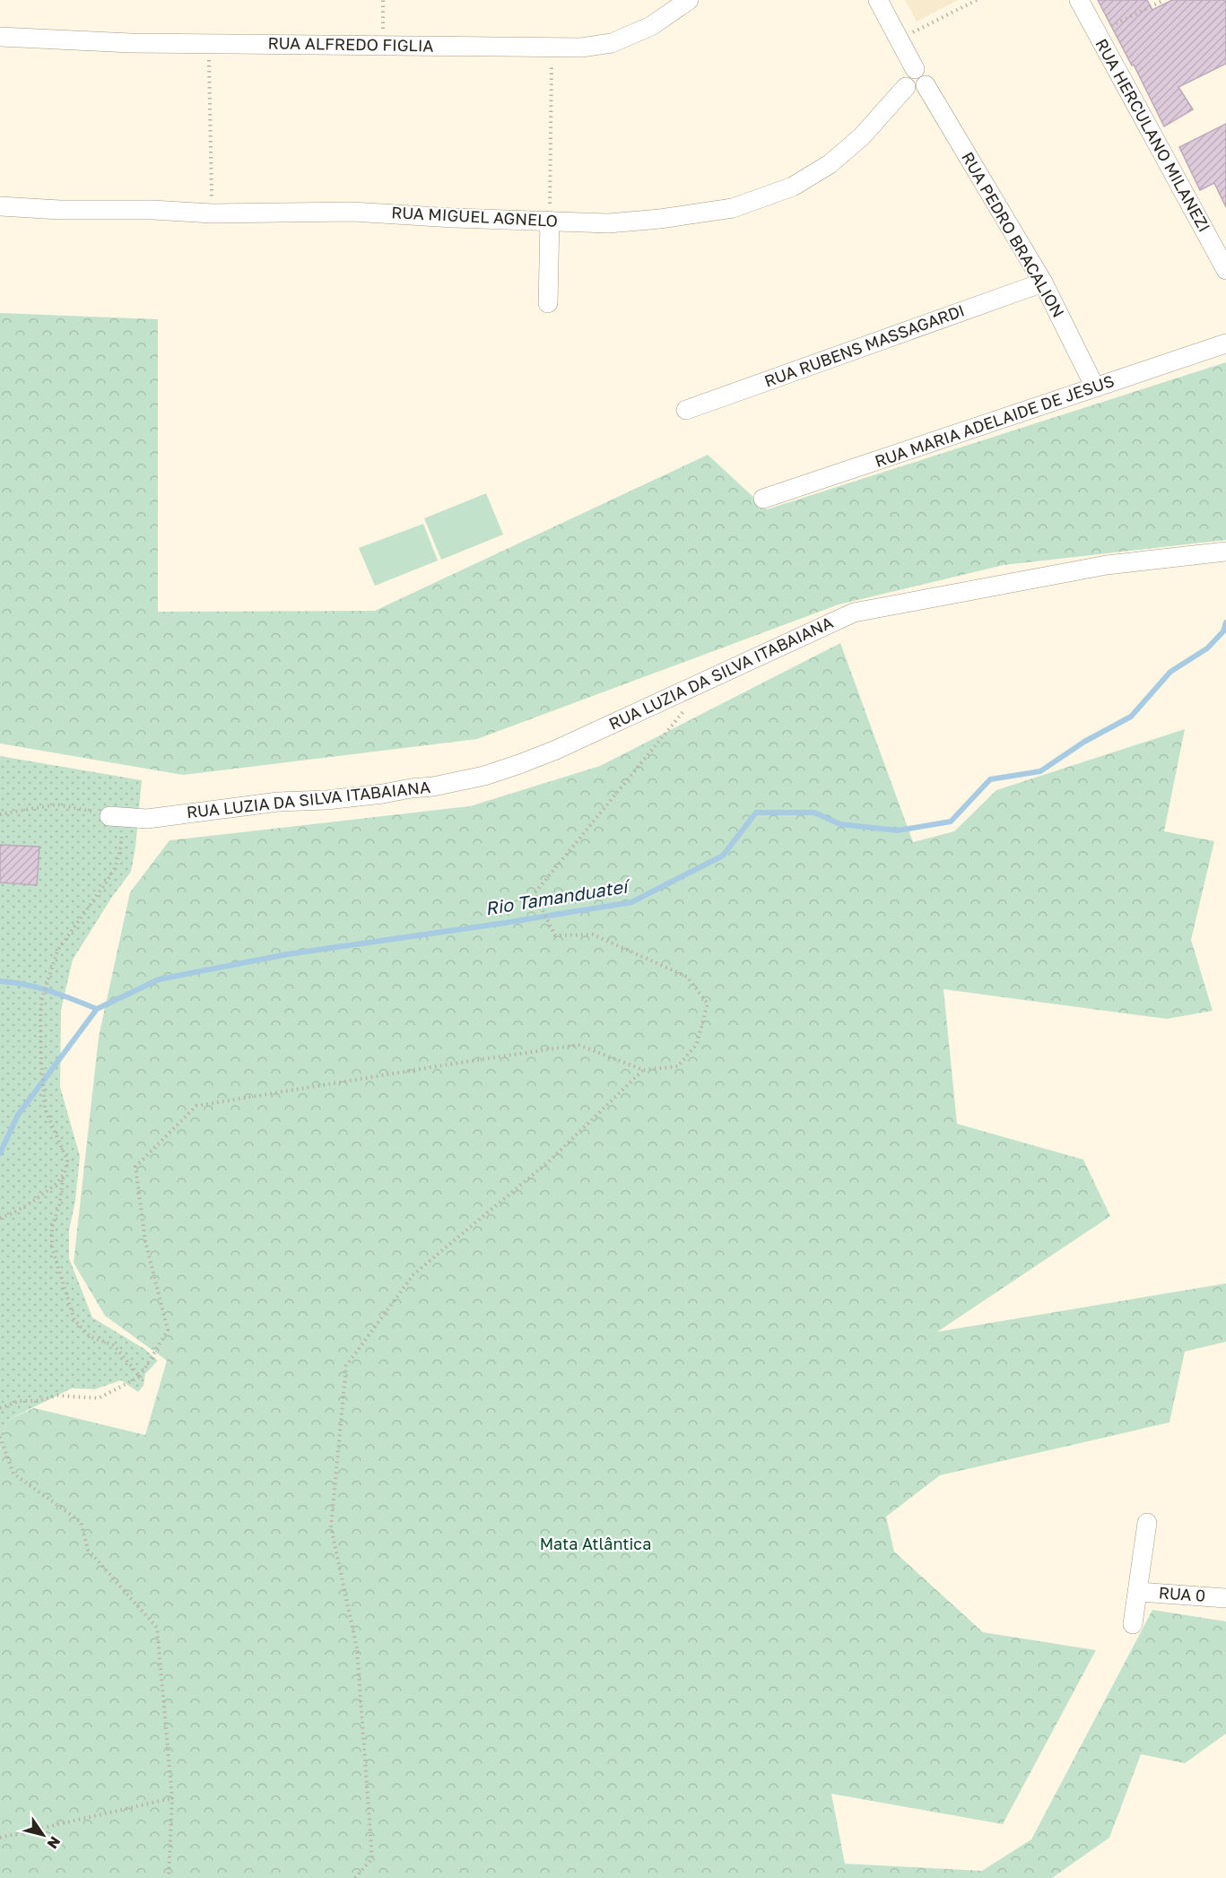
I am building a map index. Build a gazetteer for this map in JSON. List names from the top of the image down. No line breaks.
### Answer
{"streets":{"street":["RUA ALFREDO FIGLIA","RUA HERCULANO MILANEZI","RUA MIGUEL AGNELO","RUA PEDRO BRACALION","RUA RUBENS MASSAGARDI","RUA MARIA ADELAIDE DE JESUS","RUA LUZIA DA SILVA ITABAIANA","RUA 0"]},"crossings":[["RUA MIGUEL AGNELO","RUA PEDRO BRACALION"],["RUA PEDRO BRACALION","RUA RUBENS MASSAGARDI"],["RUA PEDRO BRACALION","RUA MARIA ADELAIDE DE JESUS"]],"water":["Rio Tamanduateí"],"parks":["Mata Atlântica"],"north":"bottom right"}
